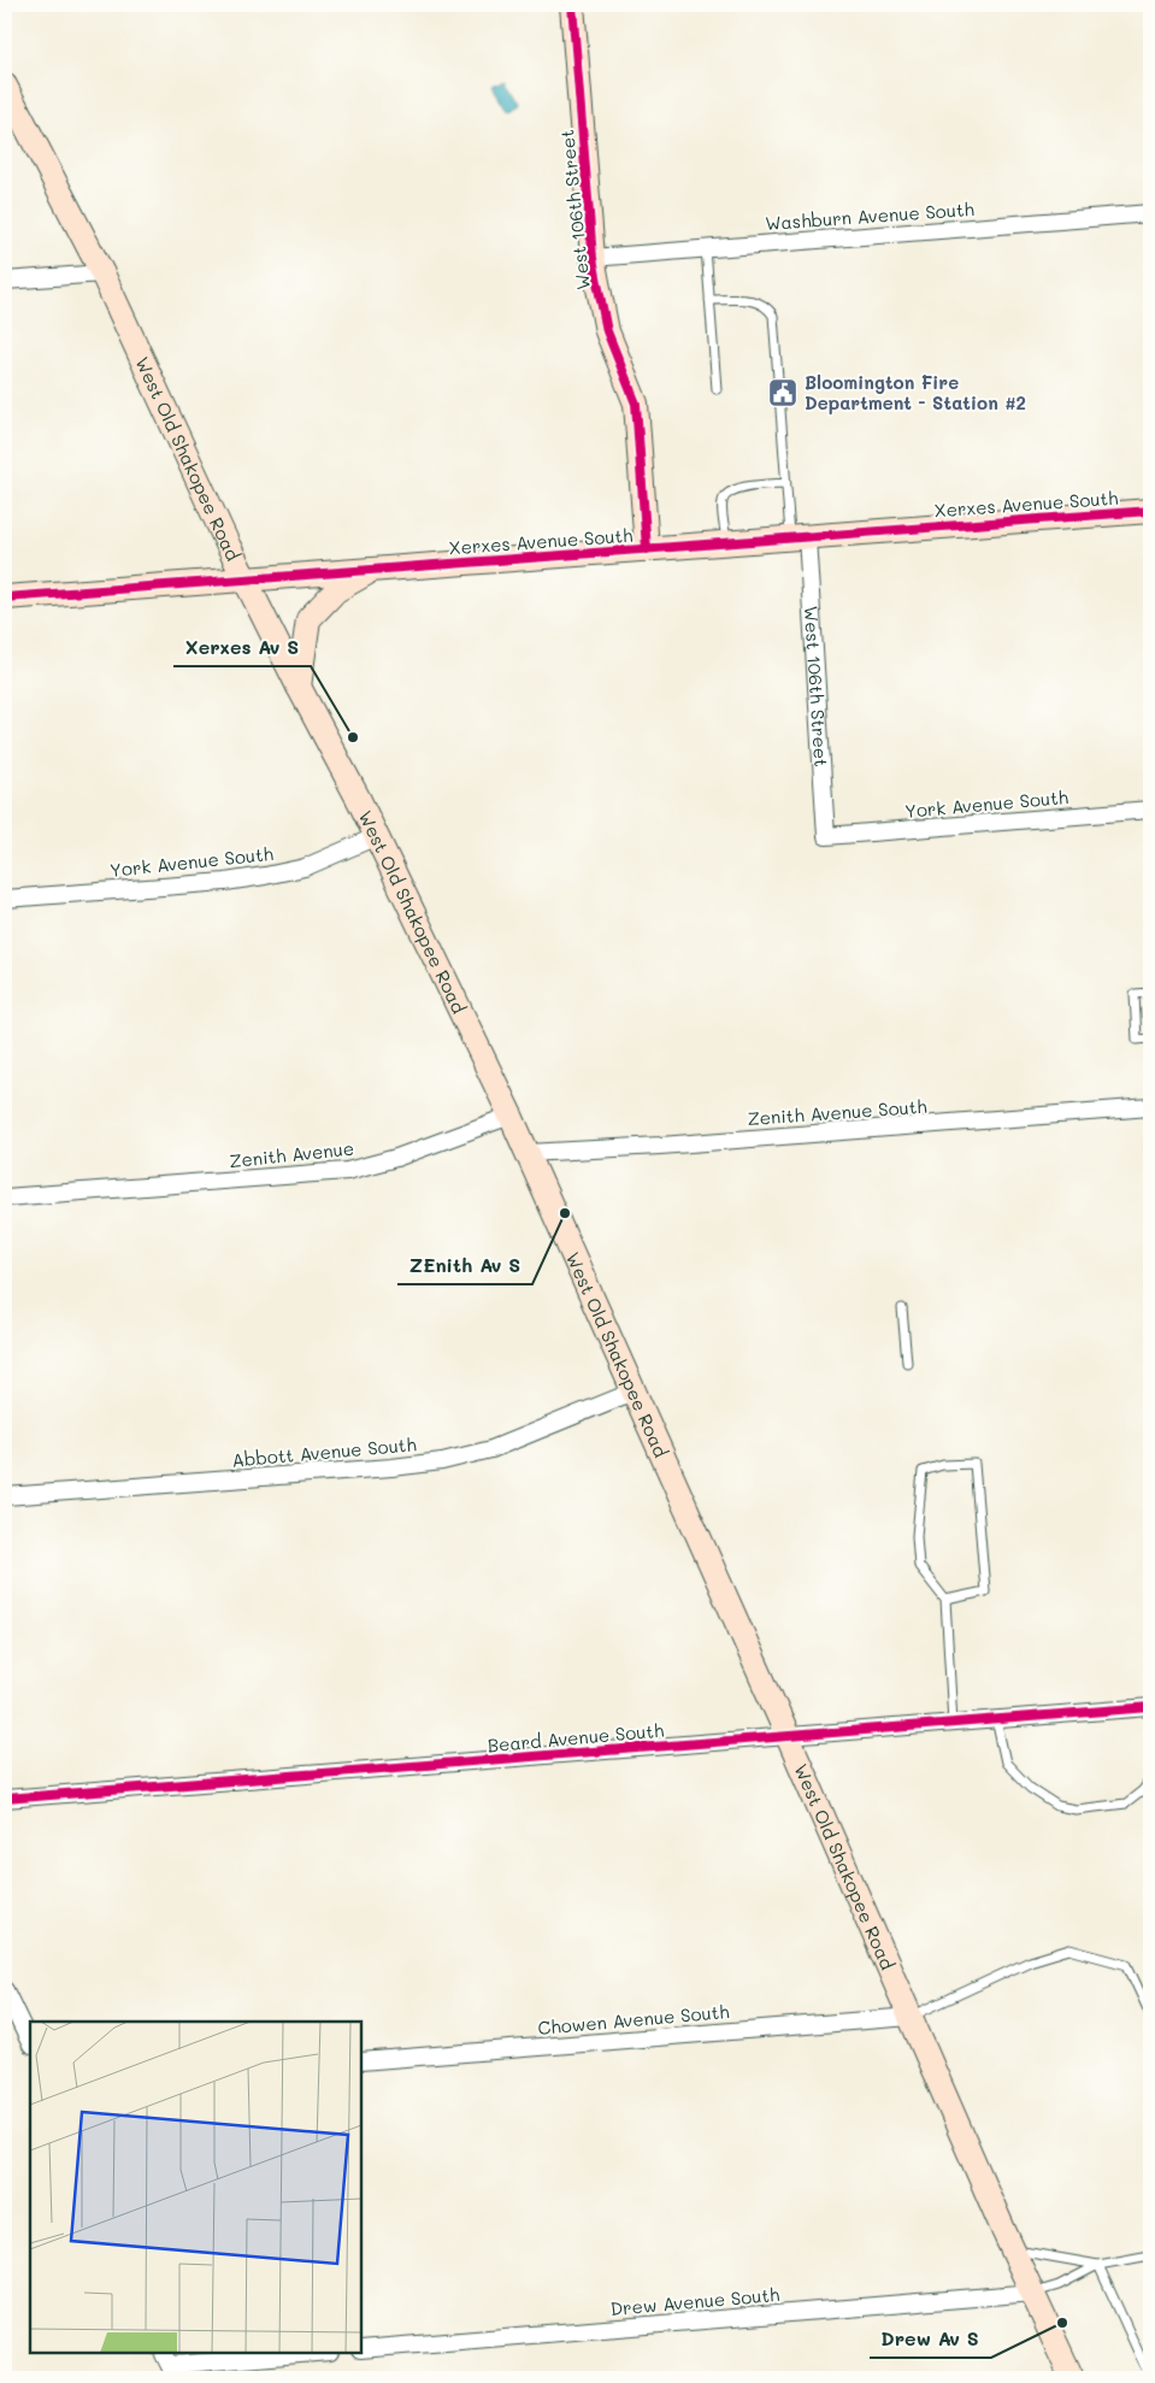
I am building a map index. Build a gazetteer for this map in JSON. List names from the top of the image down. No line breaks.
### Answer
{"streets":{"main road":["West 106th Street","West Old Shakopee Road","Xerxes Avenue South"],"street":["Washburn Avenue South","York Avenue South","Zenith Avenue South","Zenith Avenue","Abbott Avenue South","Beard Avenue South","Chowen Avenue South","Drew Avenue South"]},"crossings":[["West 106th Street","Washburn Avenue South"],["West 106th Street","Xerxes Avenue South"],["West 106th Street","York Avenue South"],["West Old Shakopee Road","Xerxes Avenue South"],["West Old Shakopee Road","York Avenue South"],["West Old Shakopee Road","Zenith Avenue South"],["West Old Shakopee Road","Zenith Avenue"],["West Old Shakopee Road","Abbott Avenue South"],["West Old Shakopee Road","Beard Avenue South"],["West Old Shakopee Road","Chowen Avenue South"],["West Old Shakopee Road","Drew Avenue South"]],"places":{"public building":["Bloomington Fire Department - Station #2"],"other":["Xerxes Av S","ZEnith Av S","Drew Av S"]}}
